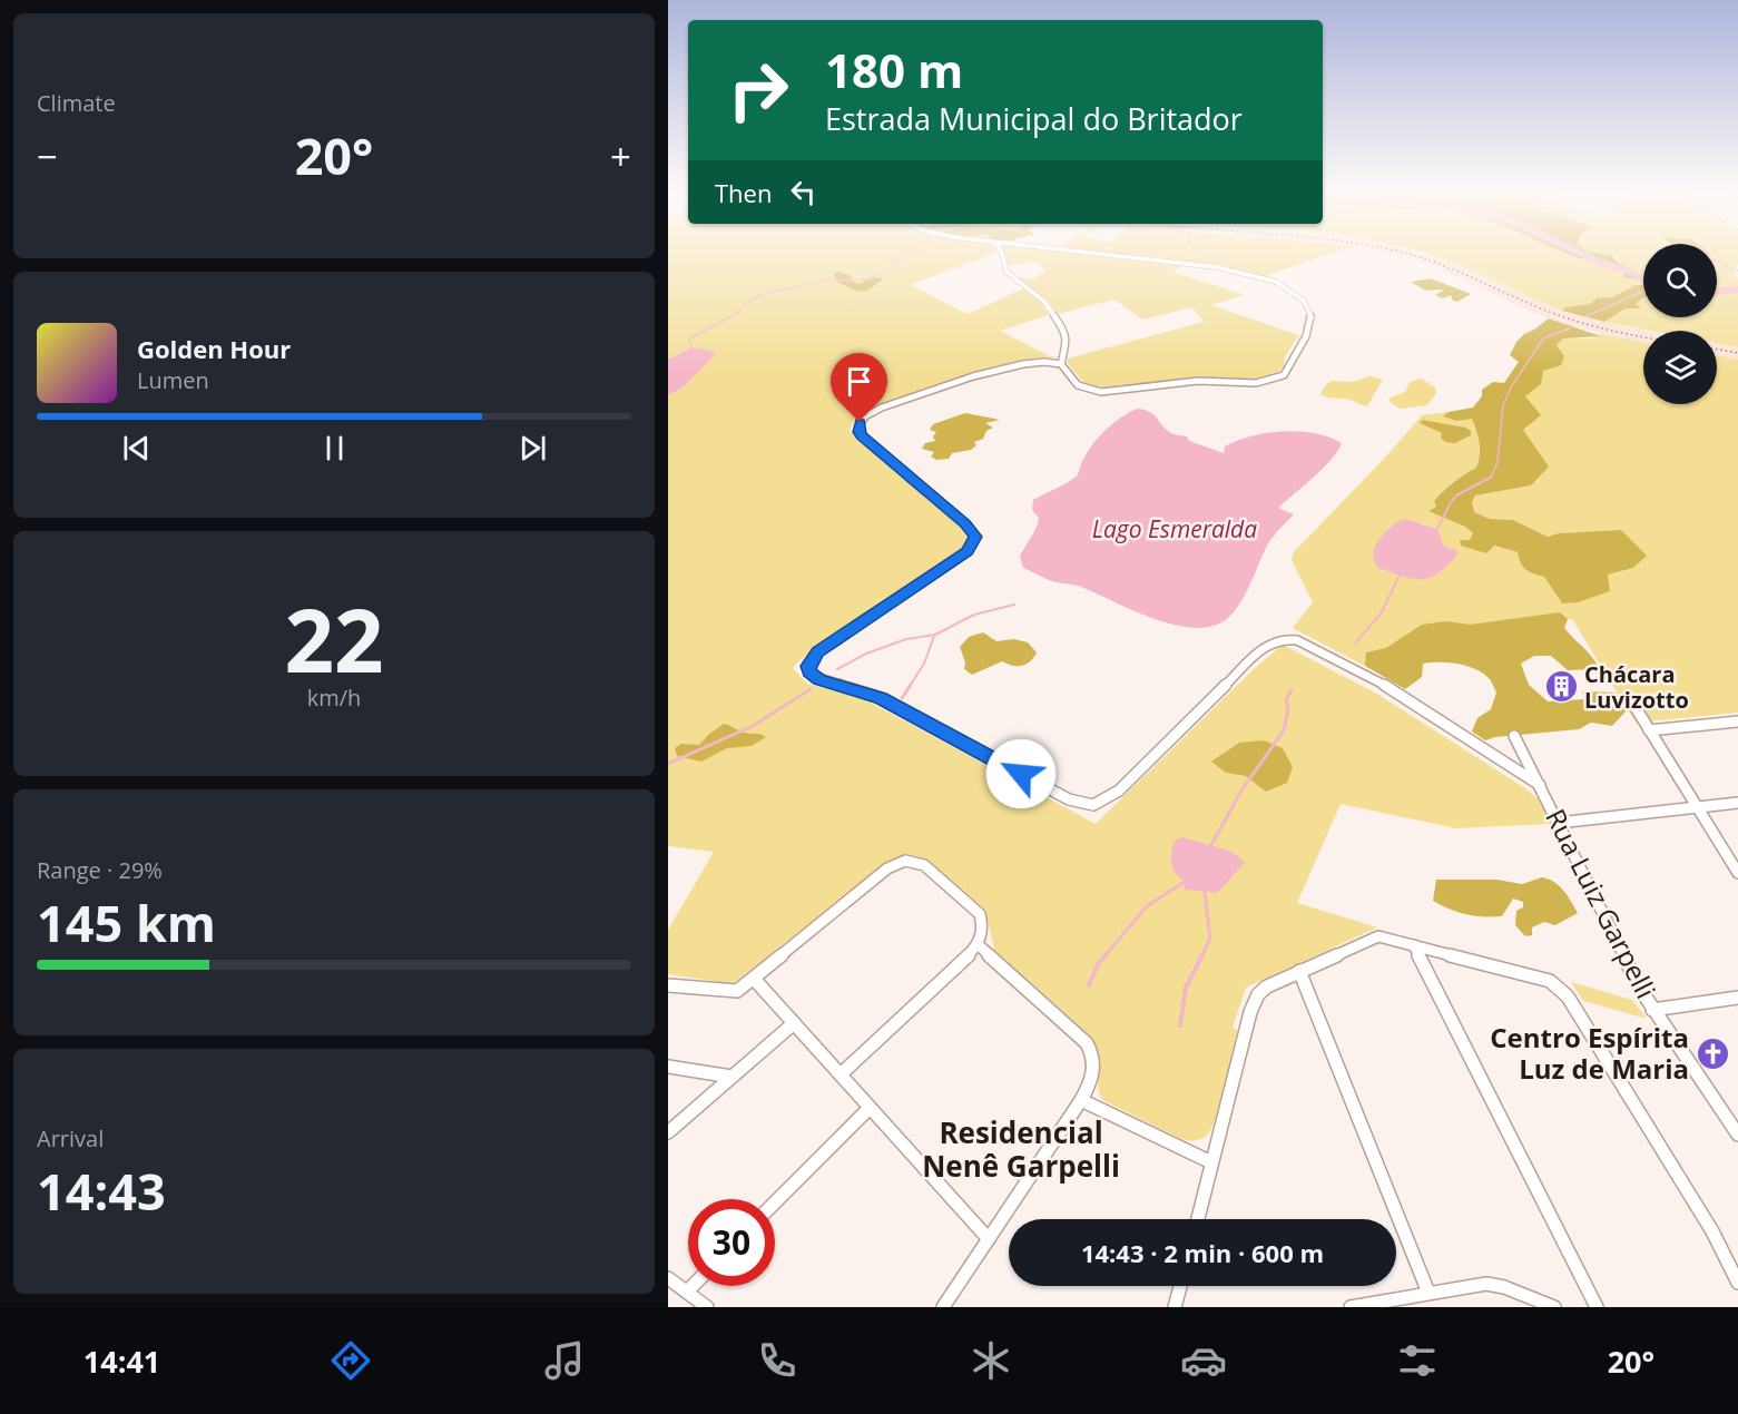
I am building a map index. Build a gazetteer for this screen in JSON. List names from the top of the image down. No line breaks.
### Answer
{"streets":{"street":["Rua Luiz Garpelli"]},"districts":["Residencial Nenê Garpelli"],"water":["Lago Esmeralda"],"places":{"building":["Chácara Luvizotto"],"church":["Centro Espírita Luz de Maria"]},"page":{"tile":["Climate",["22","km/h"],["Range · 29%","145 km"],["Arrival","14:43"]],"turn":["180 m","Estrada Municipal do Britador"],"heat":["−","20°","+"],"then":"Then","song":["Golden Hour","Lumen"],"limit":"30","trip":"14:43 · 2 min · 600 m","tabs":["14:41","20°"]}}
